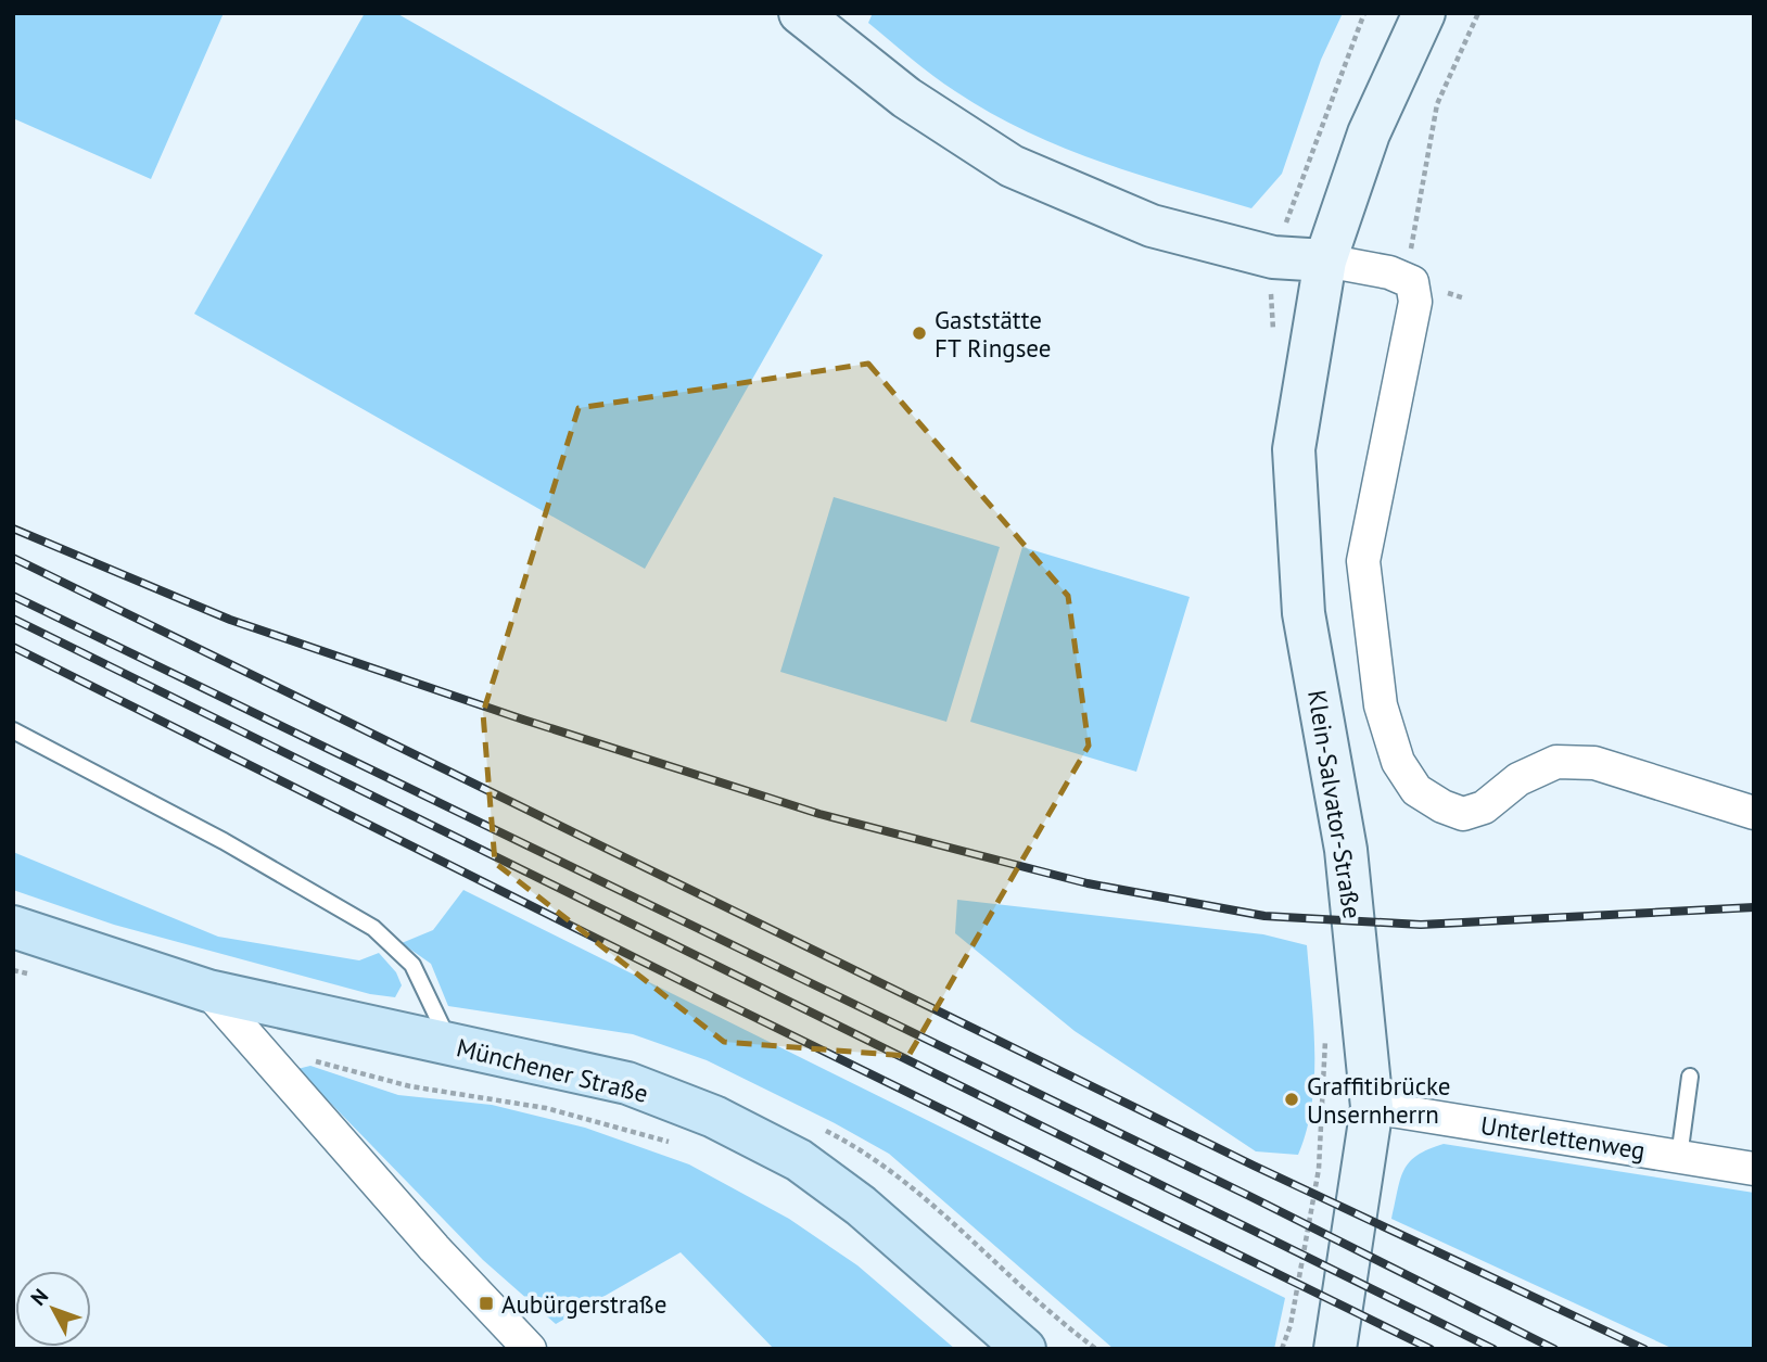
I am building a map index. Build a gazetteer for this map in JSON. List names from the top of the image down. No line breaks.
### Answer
{"streets":{"main road":["Klein-Salvator-Straße","Münchener Straße"],"street":["Unterlettenweg"]},"crossings":[["Klein-Salvator-Straße","Unterlettenweg"]],"places":{"other":["Gaststätte FT Ringsee","Graffitibrücke Unsernherrn"],"transit":["Aubürgerstraße"]},"north":"top left"}
